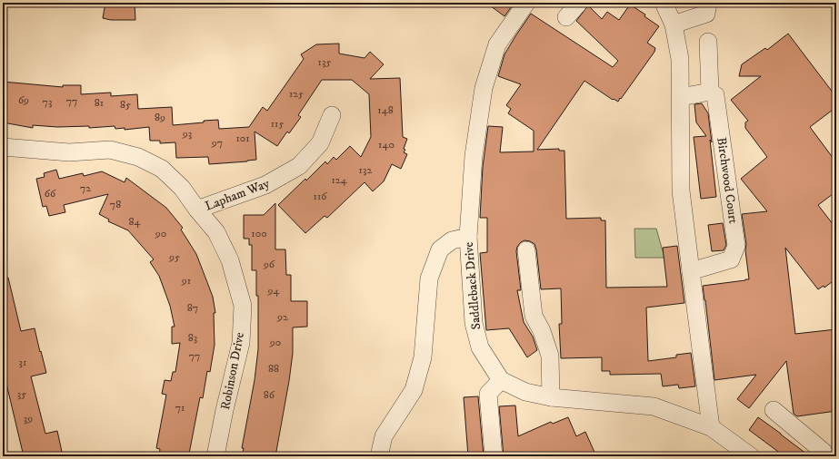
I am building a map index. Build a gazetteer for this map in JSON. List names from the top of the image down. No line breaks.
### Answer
{"streets":{"street":["Birchwood Court","Lapham Way","Saddleback Drive","Robinson Drive"]},"crossings":[["Lapham Way","Robinson Drive"]],"house_numbers":["135","125","69","77","73","81","85","148","89","115","93","101","97","140","132","124","72","66","116","78","84","90","100","95","96","91","94","87","92","83","90","77","31","88","35","86","71","39"]}
